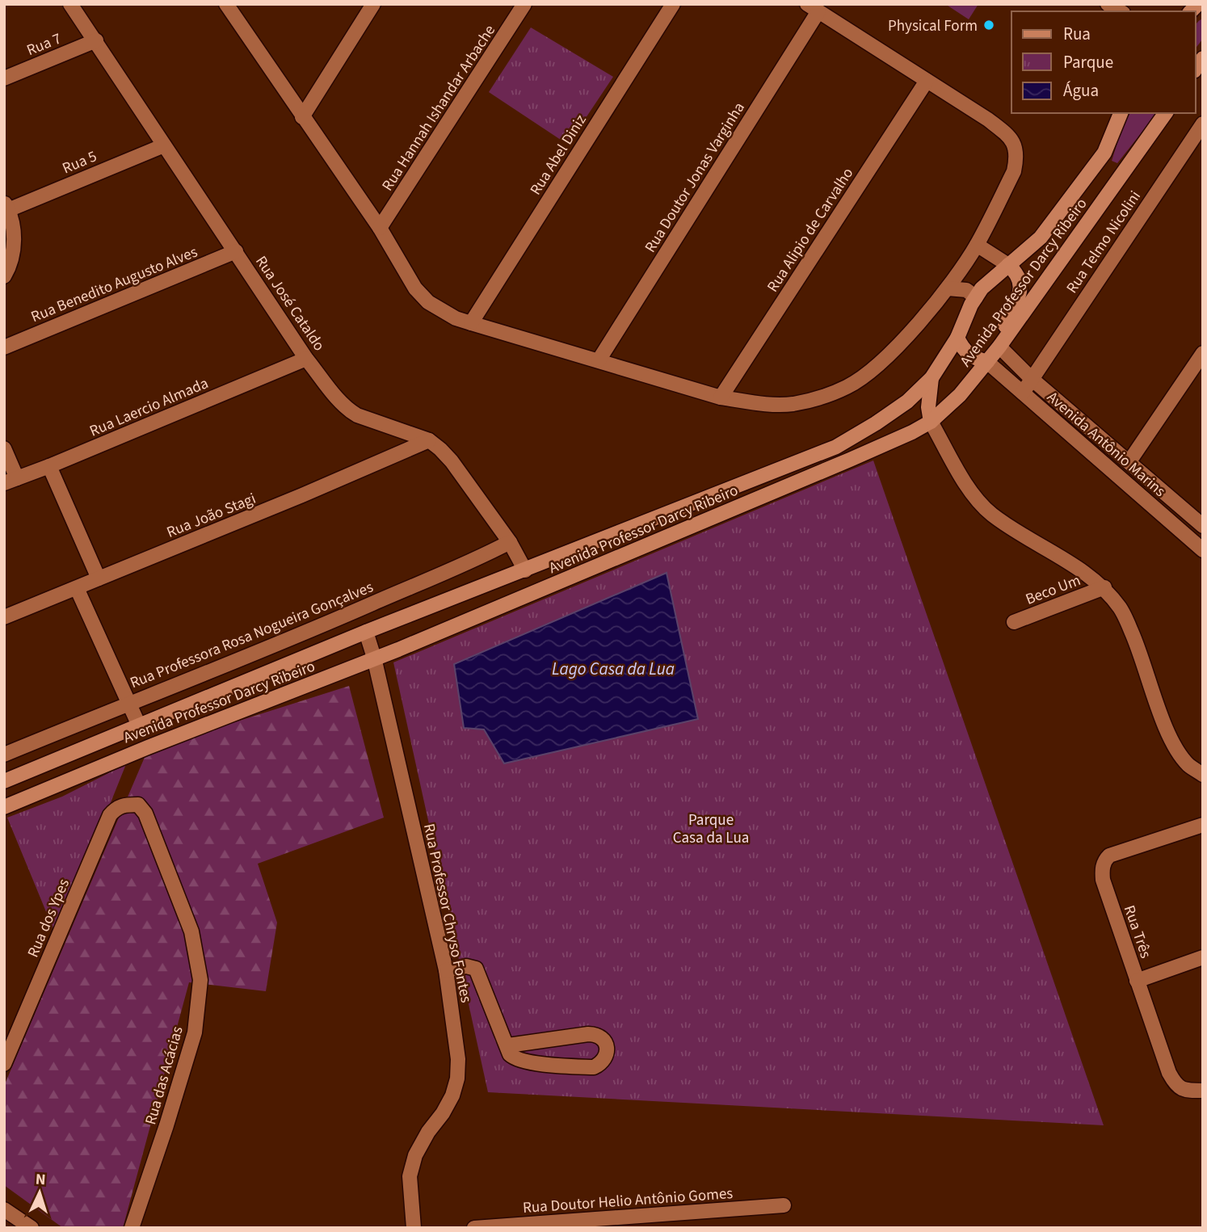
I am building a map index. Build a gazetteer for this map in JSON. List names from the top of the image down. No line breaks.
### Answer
{"streets":{"main road":["Avenida Professor Darcy Ribeiro"],"street":["Rua 7","Rua Hannah Ishandar Arbache","Rua Abel Diniz","Rua 5","Rua Doutor Jonas Varginha","Rua Alipio de Carvalho","Rua Telmo Nicolini","Rua Benedito Augusto Alves","Rua José Cataldo","Rua Laercio Almada","Avenida Antônio Marins","Rua João Stagi","Beco Um","Rua Professora Rosa Nogueira Gonçalves","Rua Professor Chryso Fontes","Rua dos Ypes","Rua Três","Rua das Acácias","Rua Doutor Helio Antônio Gomes"]},"crossings":[["Rua 7","Rua José Cataldo"],["Rua 5","Rua José Cataldo"],["Rua Telmo Nicolini","Avenida Antônio Marins"],["Avenida Professor Darcy Ribeiro","Rua José Cataldo"],["Avenida Professor Darcy Ribeiro","Avenida Antônio Marins"],["Avenida Professor Darcy Ribeiro","Rua Professor Chryso Fontes"],["Rua Benedito Augusto Alves","Rua José Cataldo"],["Rua José Cataldo","Rua Laercio Almada"],["Rua José Cataldo","Rua João Stagi"],["Rua José Cataldo","Rua Professora Rosa Nogueira Gonçalves"],["Rua dos Ypes","Rua das Acácias"]],"water":["Lago Casa da Lua"],"parks":["Parque Casa da Lua"],"places":["Physical Form"],"legend":["Rua","Parque","Água"],"north":"top"}
